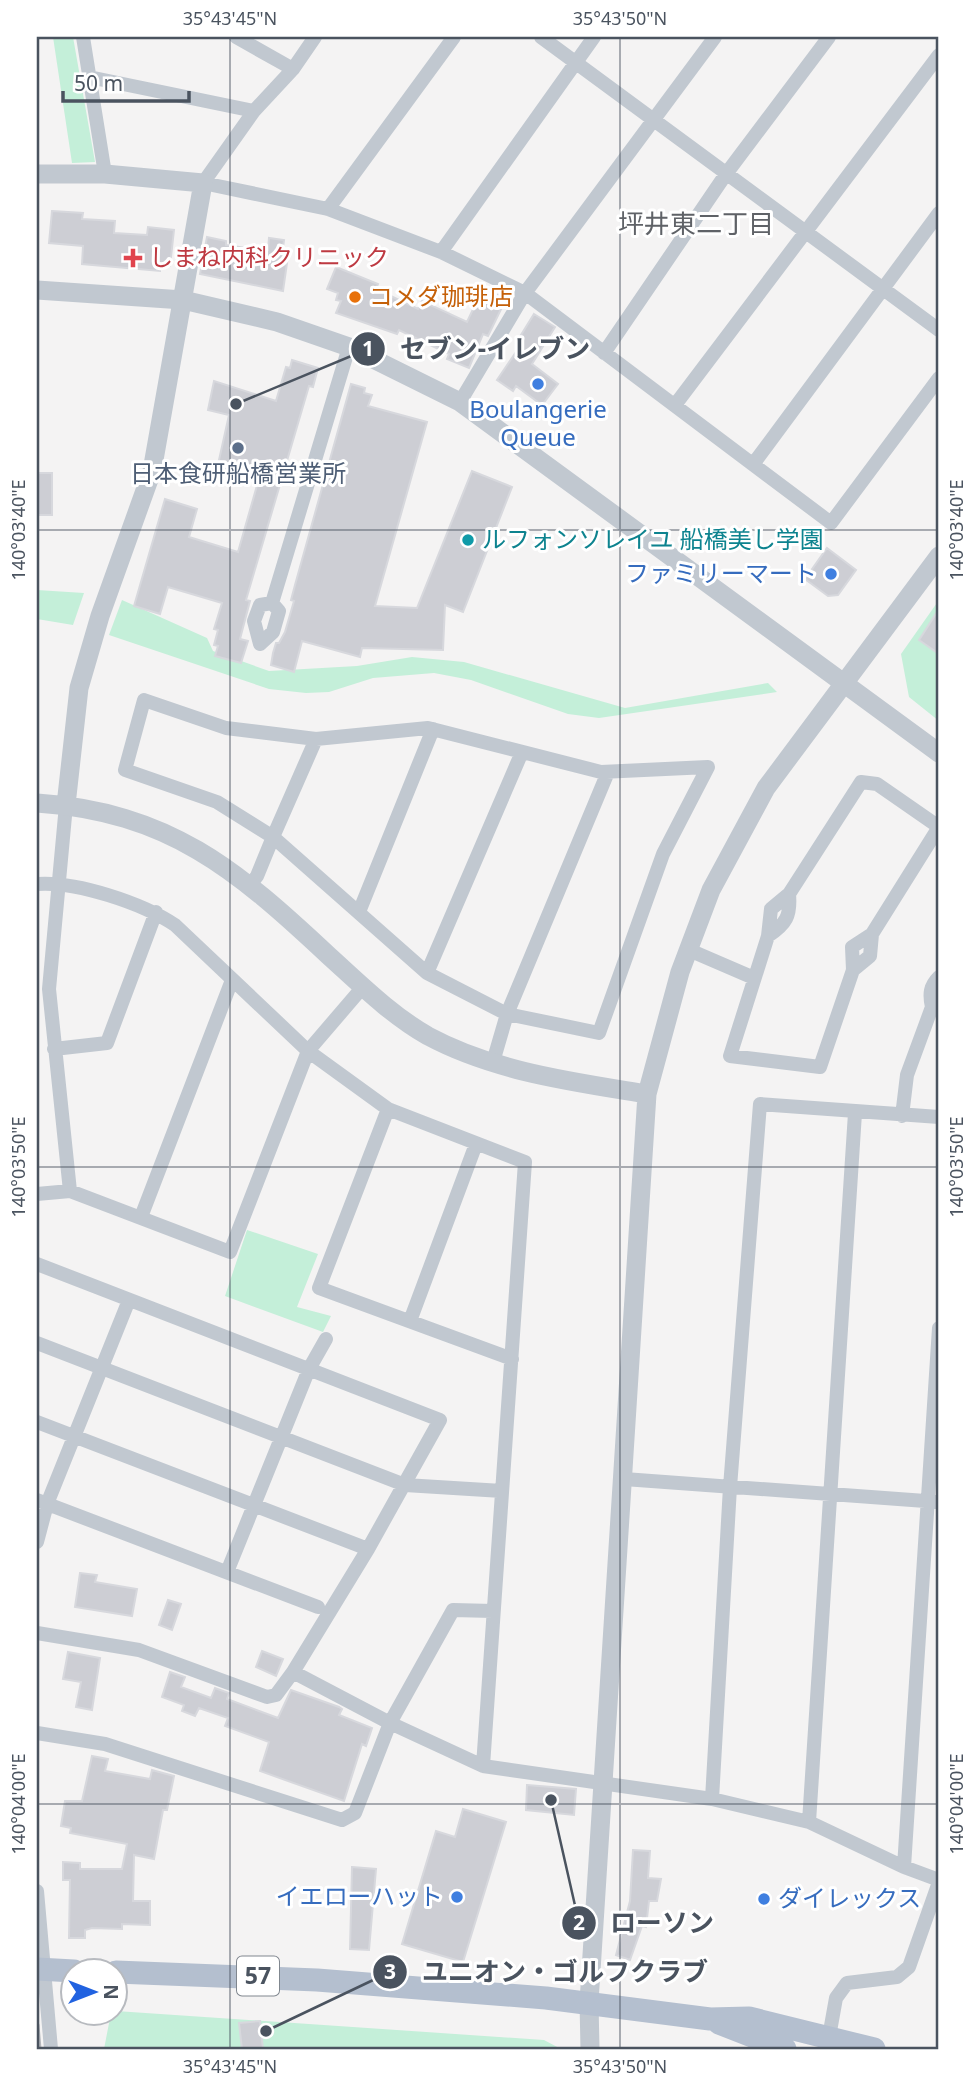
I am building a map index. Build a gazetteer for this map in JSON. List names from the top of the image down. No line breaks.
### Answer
{"streets":{"main road":["57"]},"districts":["坪井東二丁目"],"places":{"health":["しまね内科クリニック"],"other":["コメダ珈琲店","Boulangerie Queue","セブン-イレブン","日本食研船橋営業所","ルフォンソレイユ 船橋美し学園","ファミリーマート","ローソン","イエローハット","ダイレックス","ユニオン・ゴルフクラブ"]},"scale_bar":"50 m","north":"right","coordinates":["35°43'45\"N","35°43'50\"N","140°03'40\"E","140°03'50\"E","140°04'00\"E"]}
